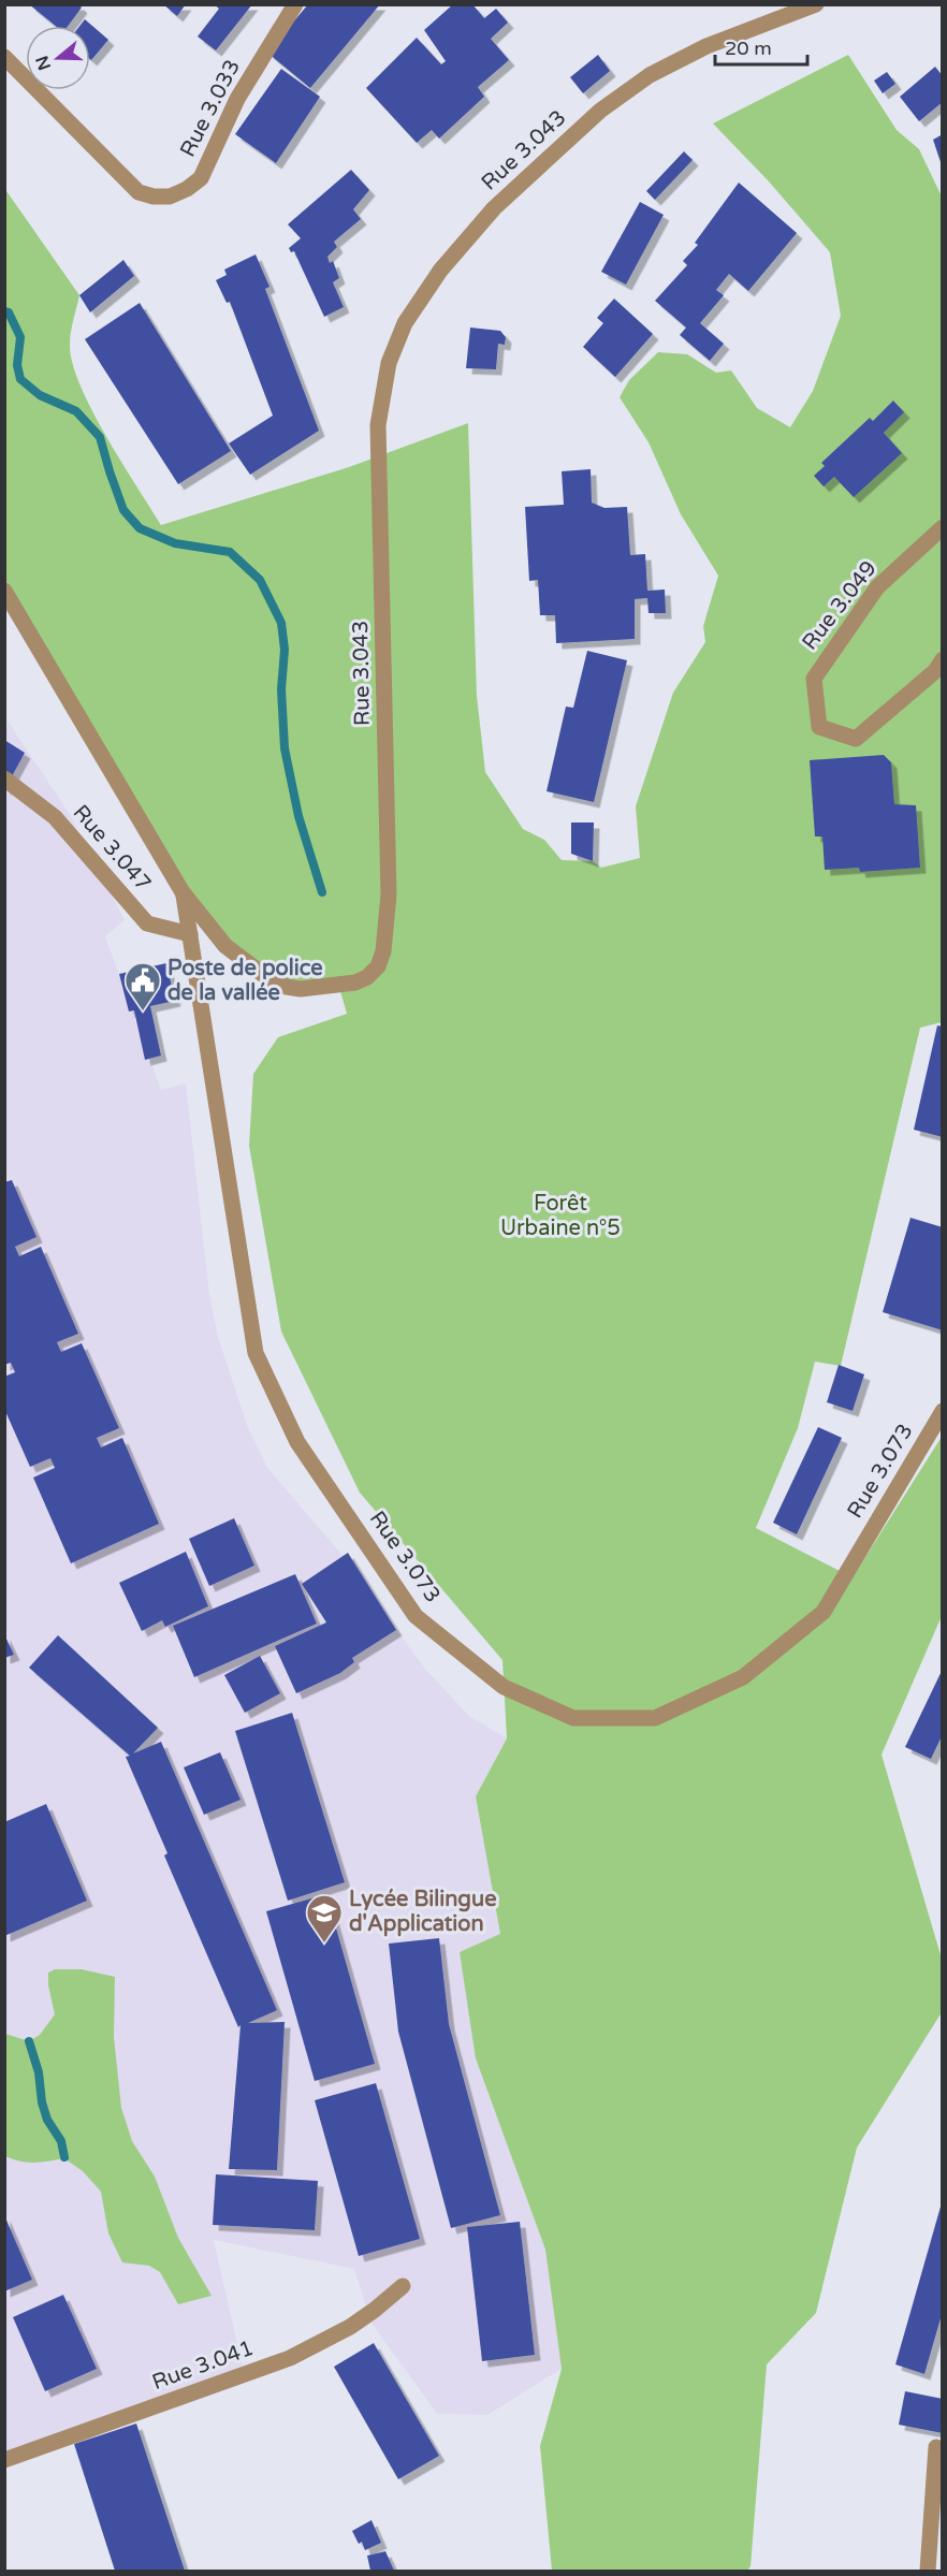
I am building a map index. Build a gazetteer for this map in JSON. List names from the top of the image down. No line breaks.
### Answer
{"streets":{"street":["Rue 3.033","Rue 3.043","Rue 3.049","Rue 3.047","Rue 3.073","Rue 3.041"]},"crossings":[["Rue 3.043","Rue 3.073"],["Rue 3.047","Rue 3.073"]],"parks":["Forêt Urbaine n°5"],"places":{"public building":["Poste de police de la vallée"],"school or university":["Lycée Bilingue d'Application"]},"scale_bar":"20 m","north":"left"}
